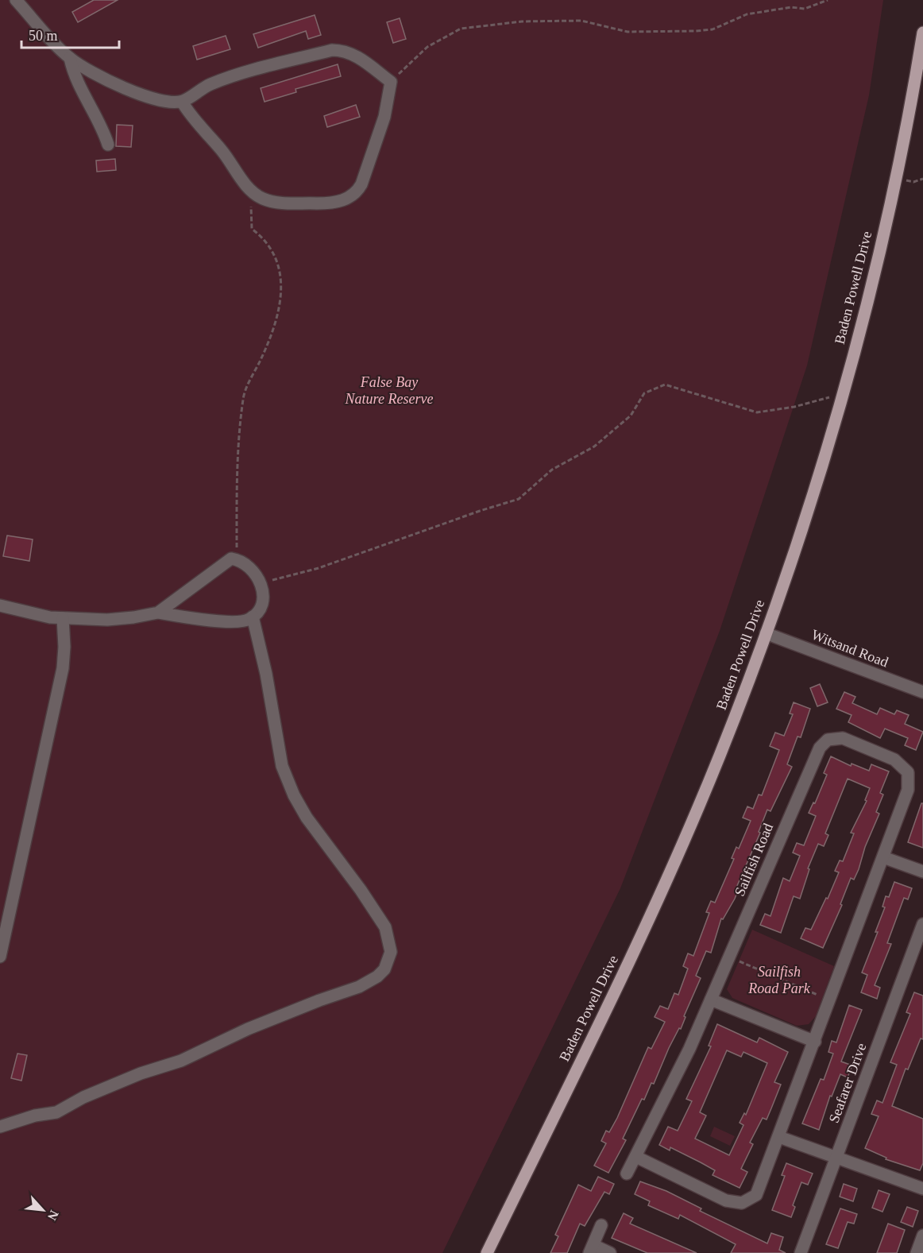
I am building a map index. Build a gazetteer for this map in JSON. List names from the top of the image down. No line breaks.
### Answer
{"streets":{"main road":["Baden Powell Drive"],"street":["Witsand Road","Sailfish Road","Seafarer Drive"]},"crossings":[["Baden Powell Drive","Witsand Road"]],"parks":["False Bay Nature Reserve","Sailfish Road Park"],"scale_bar":"50 m","north":"bottom right"}
